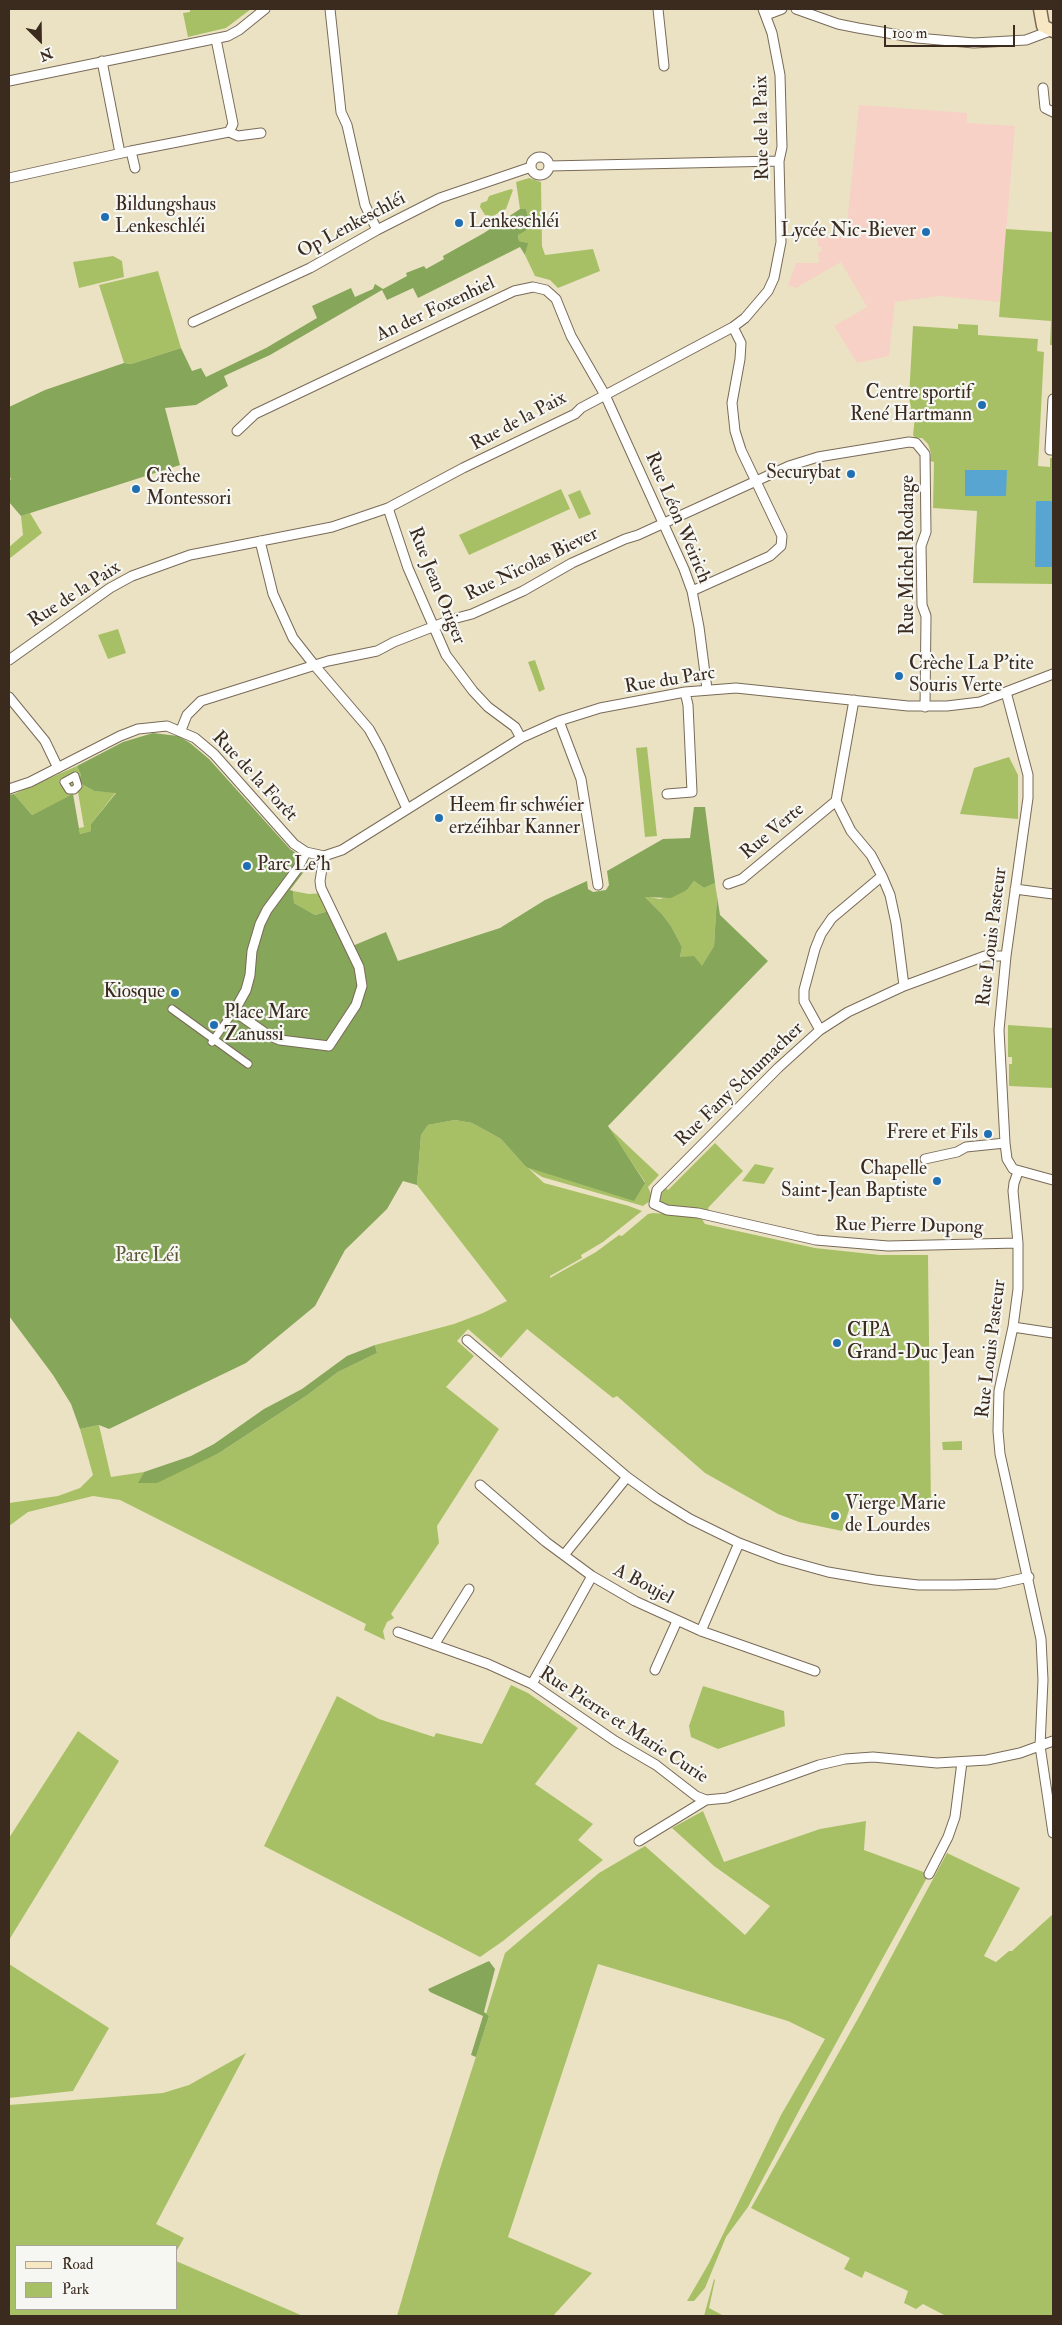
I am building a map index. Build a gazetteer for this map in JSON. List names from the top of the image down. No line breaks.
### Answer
{"streets":{"street":["Rue de la Paix","Op Lenkeschléi","An der Foxenhiel","Rue Léon Weirich","Rue Michel Rodange","Rue Nicolas Biever","Rue Jean Origer","Rue du Parc","Rue de la Forêt","Rue Verte","Rue Louis Pasteur","Rue Fany Schumacher","Rue Pierre Dupong","A Boujel","Rue Pierre et Marie Curie"]},"crossings":[["Rue de la Paix","Op Lenkeschléi"],["Rue de la Paix","An der Foxenhiel"],["Rue de la Paix","Rue Léon Weirich"],["Rue de la Paix","Rue Jean Origer"],["An der Foxenhiel","Rue Léon Weirich"],["Rue Léon Weirich","Rue Nicolas Biever"],["Rue Léon Weirich","Rue du Parc"],["Rue Michel Rodange","Rue Nicolas Biever"],["Rue Michel Rodange","Rue du Parc"],["Rue Nicolas Biever","Rue Jean Origer"],["Rue Nicolas Biever","Rue de la Forêt"],["Rue Jean Origer","Rue du Parc"],["Rue du Parc","Rue de la Forêt"],["Rue du Parc","Rue Louis Pasteur"],["Rue Louis Pasteur","Rue Fany Schumacher"],["Rue Louis Pasteur","Rue Pierre Dupong"],["Rue Louis Pasteur","Rue Pierre et Marie Curie"],["Rue Fany Schumacher","Rue Pierre Dupong"]],"parks":["Parc Léi"],"places":["Bildungshaus Lenkeschléi","Lenkeschléi","Lycée Nic-Biever","Centre sportif René Hartmann","Securybat","Crèche Montessori","Crèche La P'tite Souris Verte","Heem fir schwéier erzéihbar Kanner","Parc Le'h","Kiosque","Place Marc Zanussi","Frere et Fils","Chapelle Saint-Jean Baptiste","CIPA Grand-Duc Jean","Vierge Marie de Lourdes"],"legend":["Road","Park"],"scale_bar":"100 m","north":"bottom right"}
